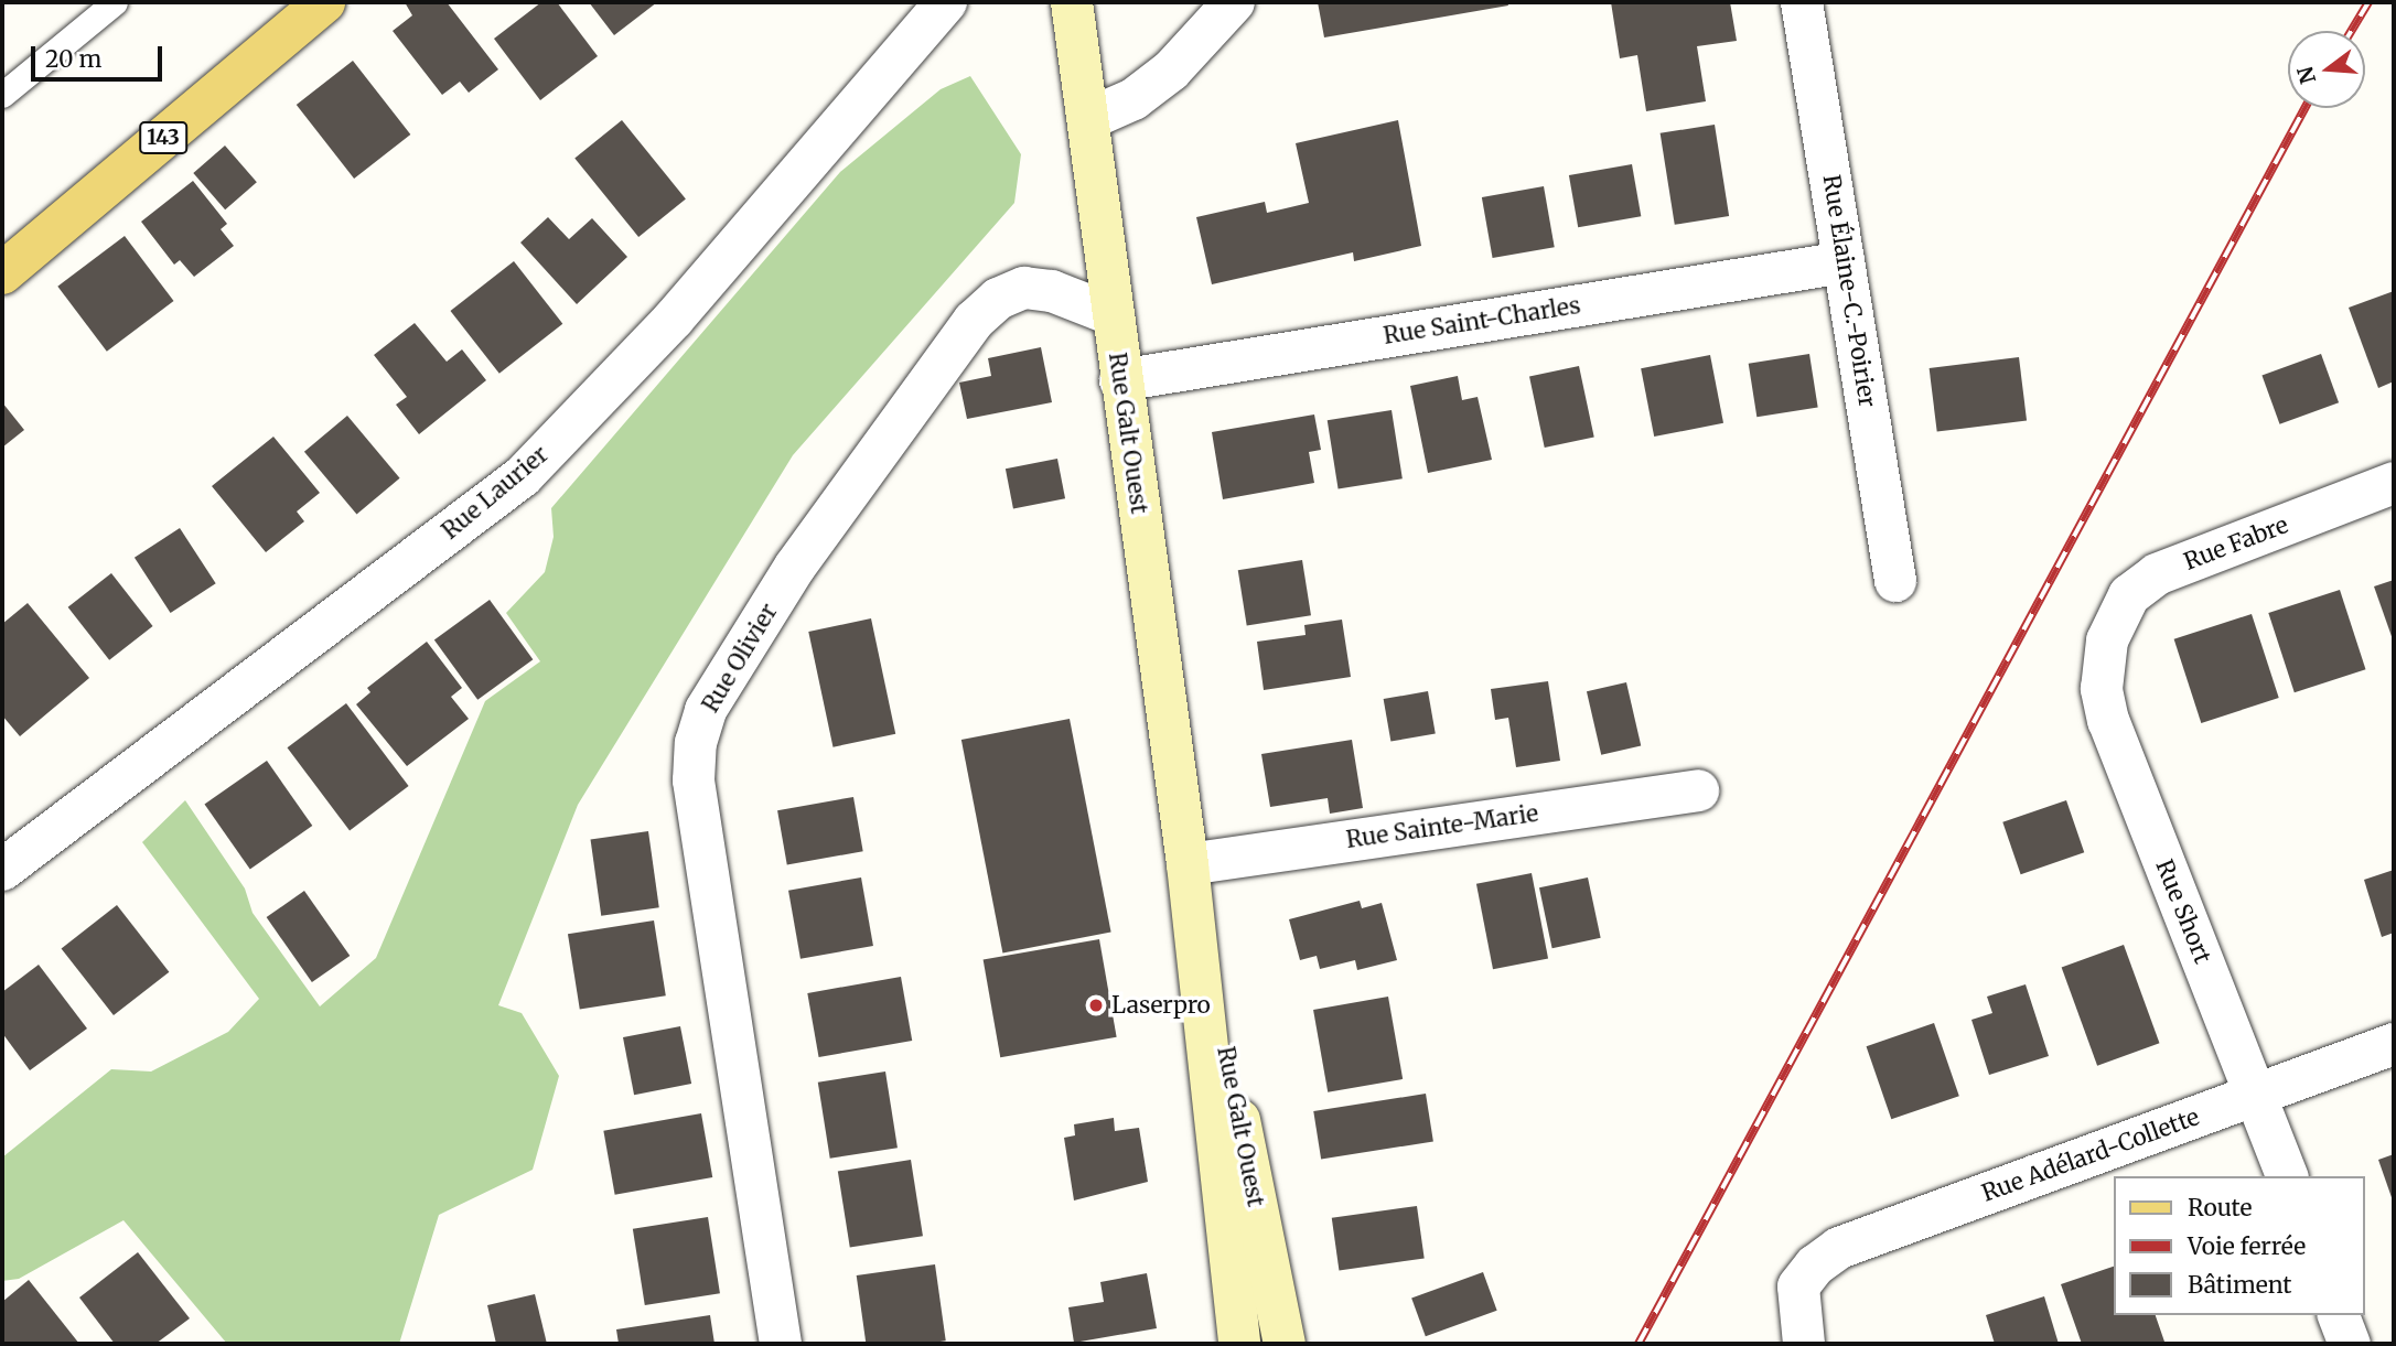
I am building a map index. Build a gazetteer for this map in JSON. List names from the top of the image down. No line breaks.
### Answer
{"streets":{"main road":["143","Rue Galt Ouest"],"street":["Rue Élaine-C.-Poirier","Rue Saint-Charles","Rue Laurier","Rue Fabre","Rue Olivier","Rue Sainte-Marie","Rue Short","Rue Adélard-Collette"]},"crossings":[["Rue Élaine-C.-Poirier","Rue Saint-Charles"],["Rue Saint-Charles","Rue Galt Ouest"],["Rue Galt Ouest","Rue Olivier"],["Rue Galt Ouest","Rue Sainte-Marie"],["Rue Fabre","Rue Short"],["Rue Short","Rue Adélard-Collette"]],"places":["Laserpro"],"legend":["Route","Voie ferrée","Bâtiment"],"scale_bar":"20 m","north":"left"}
